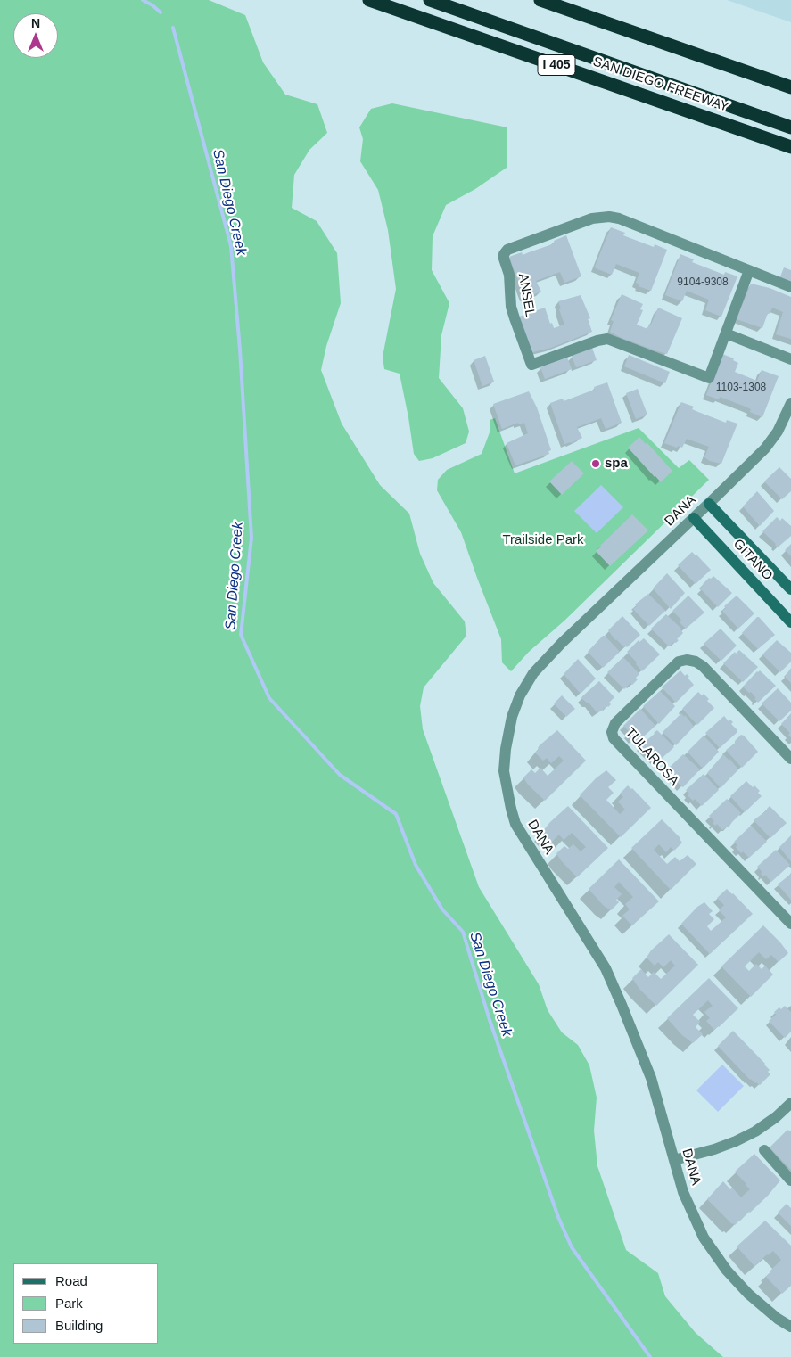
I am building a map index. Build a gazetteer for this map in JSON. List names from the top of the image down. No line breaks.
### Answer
{"streets":{"highway":["I 405","SAN DIEGO FREEWAY"],"street":["ANSEL","DANA","GITANO","TULAROSA"]},"crossings":[["DANA","GITANO"]],"water":["San Diego Creek"],"parks":["Trailside Park"],"places":["spa"],"house_numbers":["9104-9308","1103-1308"],"legend":["Road","Park","Building"],"north":"top"}
